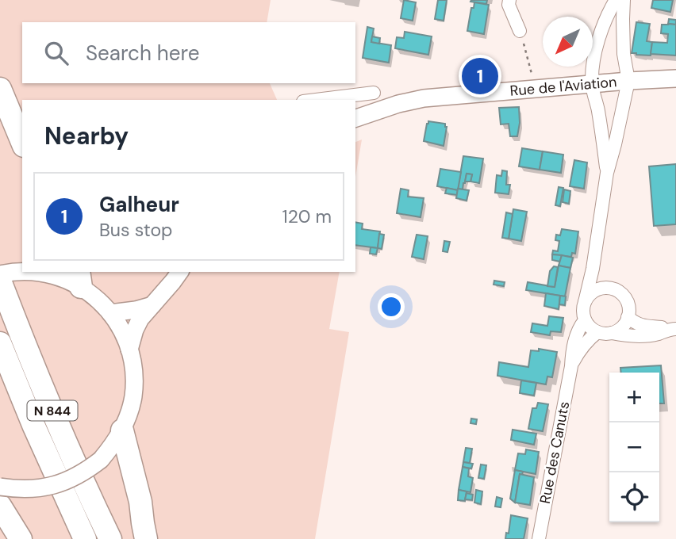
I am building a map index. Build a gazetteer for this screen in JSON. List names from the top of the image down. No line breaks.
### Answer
{"streets":{"highway":["N 844"],"street":["Rue de l'Aviation","Rue des Canuts"]},"north":"bottom left","page":{"search":"Search here","pins":"1","heading":"Nearby","list":[{"mark":"1","name":"Galheur","note":"Bus stop","value":"120 m"}],"map_buttons":["+","−"]}}
